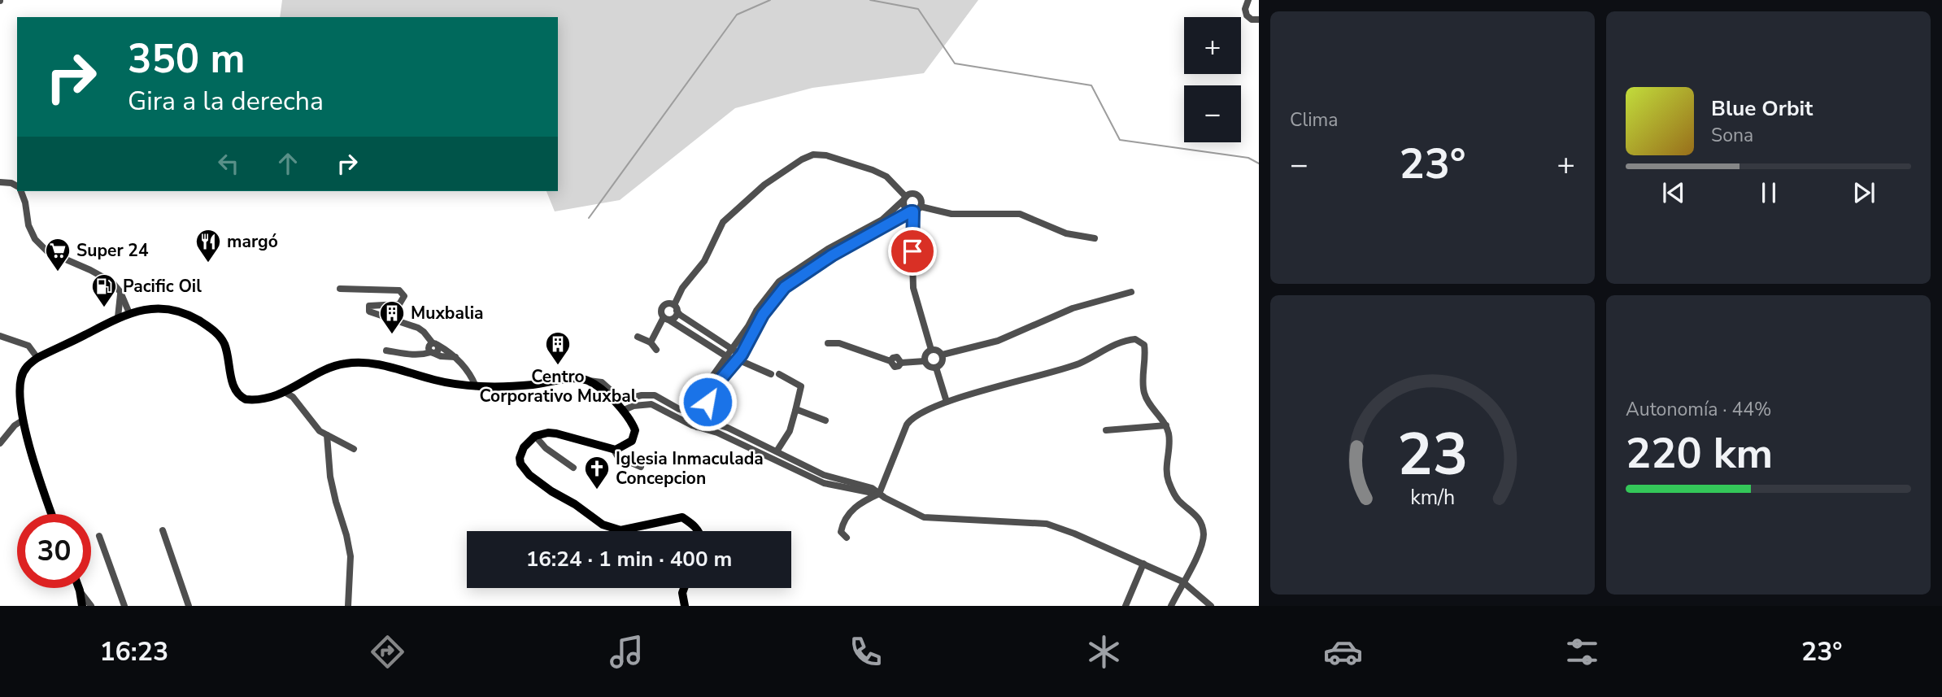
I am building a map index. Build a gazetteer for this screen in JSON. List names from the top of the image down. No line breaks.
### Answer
{"places":{"restaurant":["margó"],"supermarket":["Super 24"],"fuel station":["Pacific Oil"],"building":["Muxbalia","Centro Corporativo Muxbal"],"church":["Iglesia Inmaculada Concepcion"]},"page":{"tile":["Clima",["Autonomía · 44%","220 km"]],"map_buttons":["+","−"],"turn":["350 m","Gira a la derecha"],"song":["Blue Orbit","Sona"],"heat":["−","23°","+"],"limit":"30","trip":"16:24 · 1 min · 400 m","tabs":["16:23","23°"],"gauge":["23","km/h"]}}
